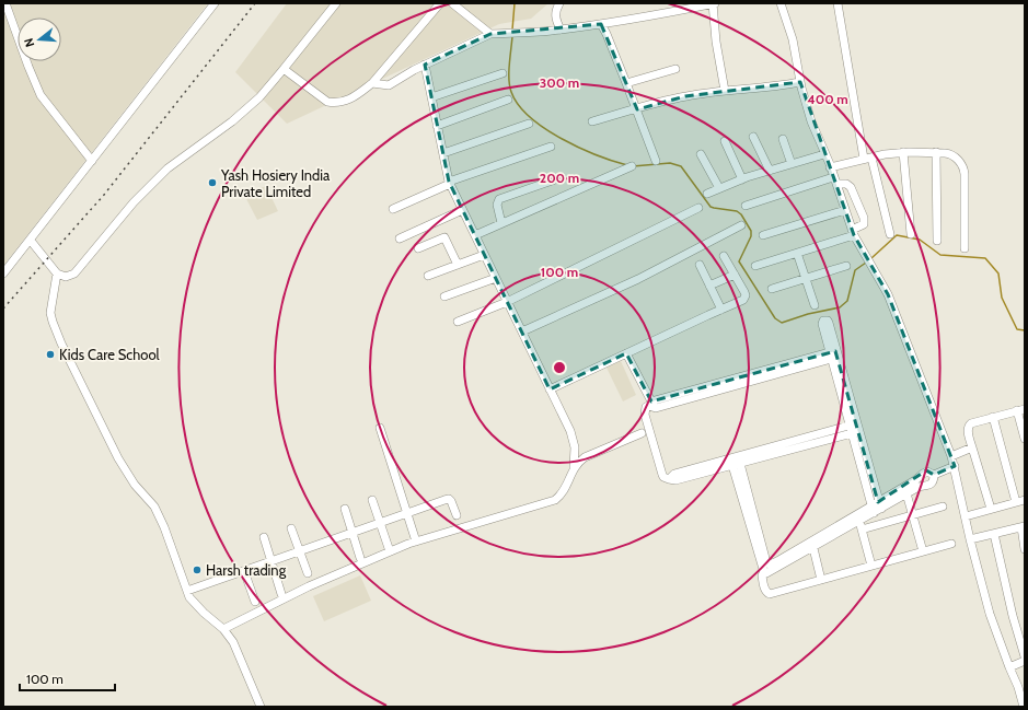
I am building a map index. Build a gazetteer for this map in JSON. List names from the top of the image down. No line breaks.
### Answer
{"places":["Yash Hosiery India Private Limited","Kids Care School","Harsh trading"],"scale_bar":"100 m","north":"left","rings":["300 m","400 m","200 m","100 m"]}
